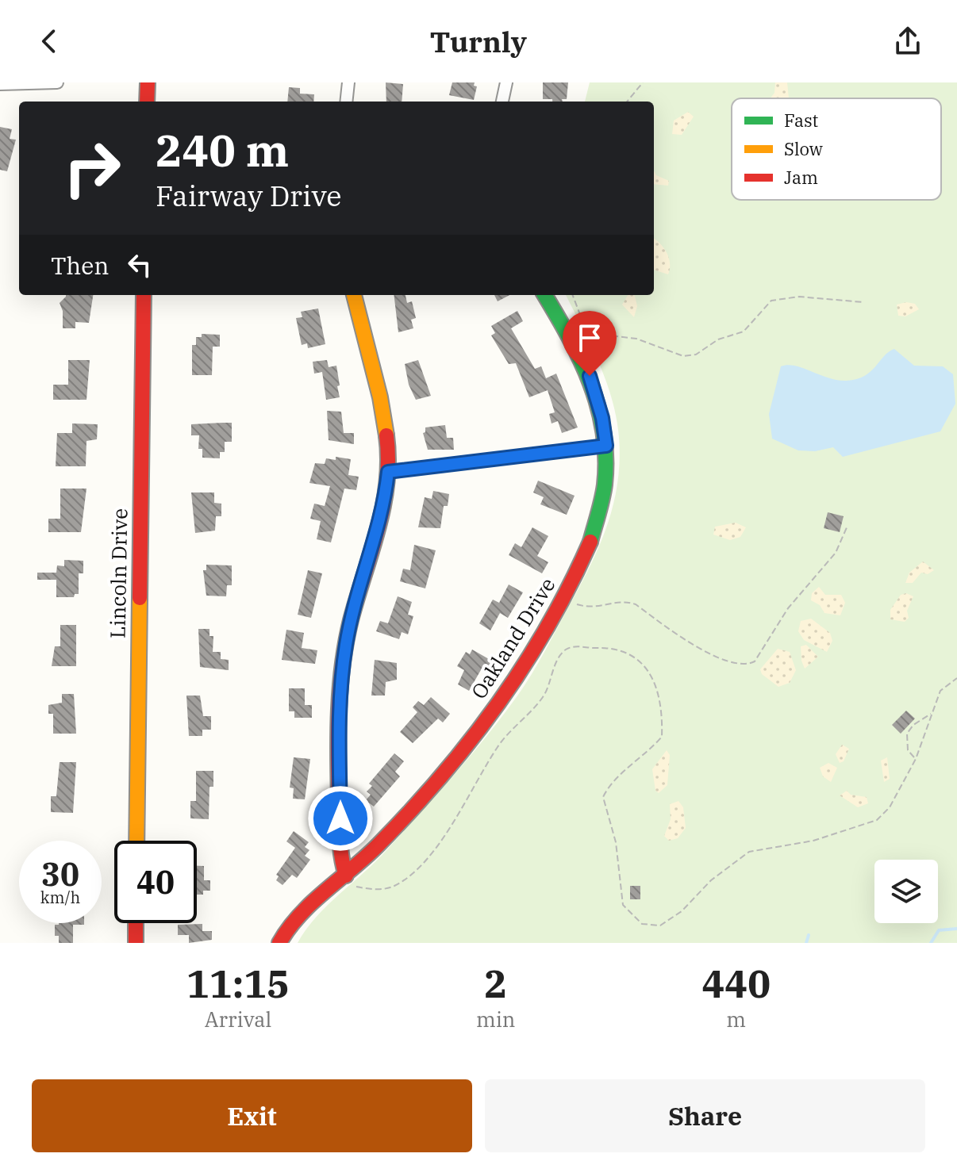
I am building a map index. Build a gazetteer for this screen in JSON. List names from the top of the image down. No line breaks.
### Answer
{"streets":{"street":["Lincoln Drive","Oakland Drive"]},"legend":["Fast","Slow","Jam"],"page":{"header":"Turnly","turn":["240 m","Fairway Drive"],"then":"Then","speed":"30 km/h","limit":"40","eta":["11:15","Arrival","2","min","440","m"],"buttons":["Exit","Share"]}}
